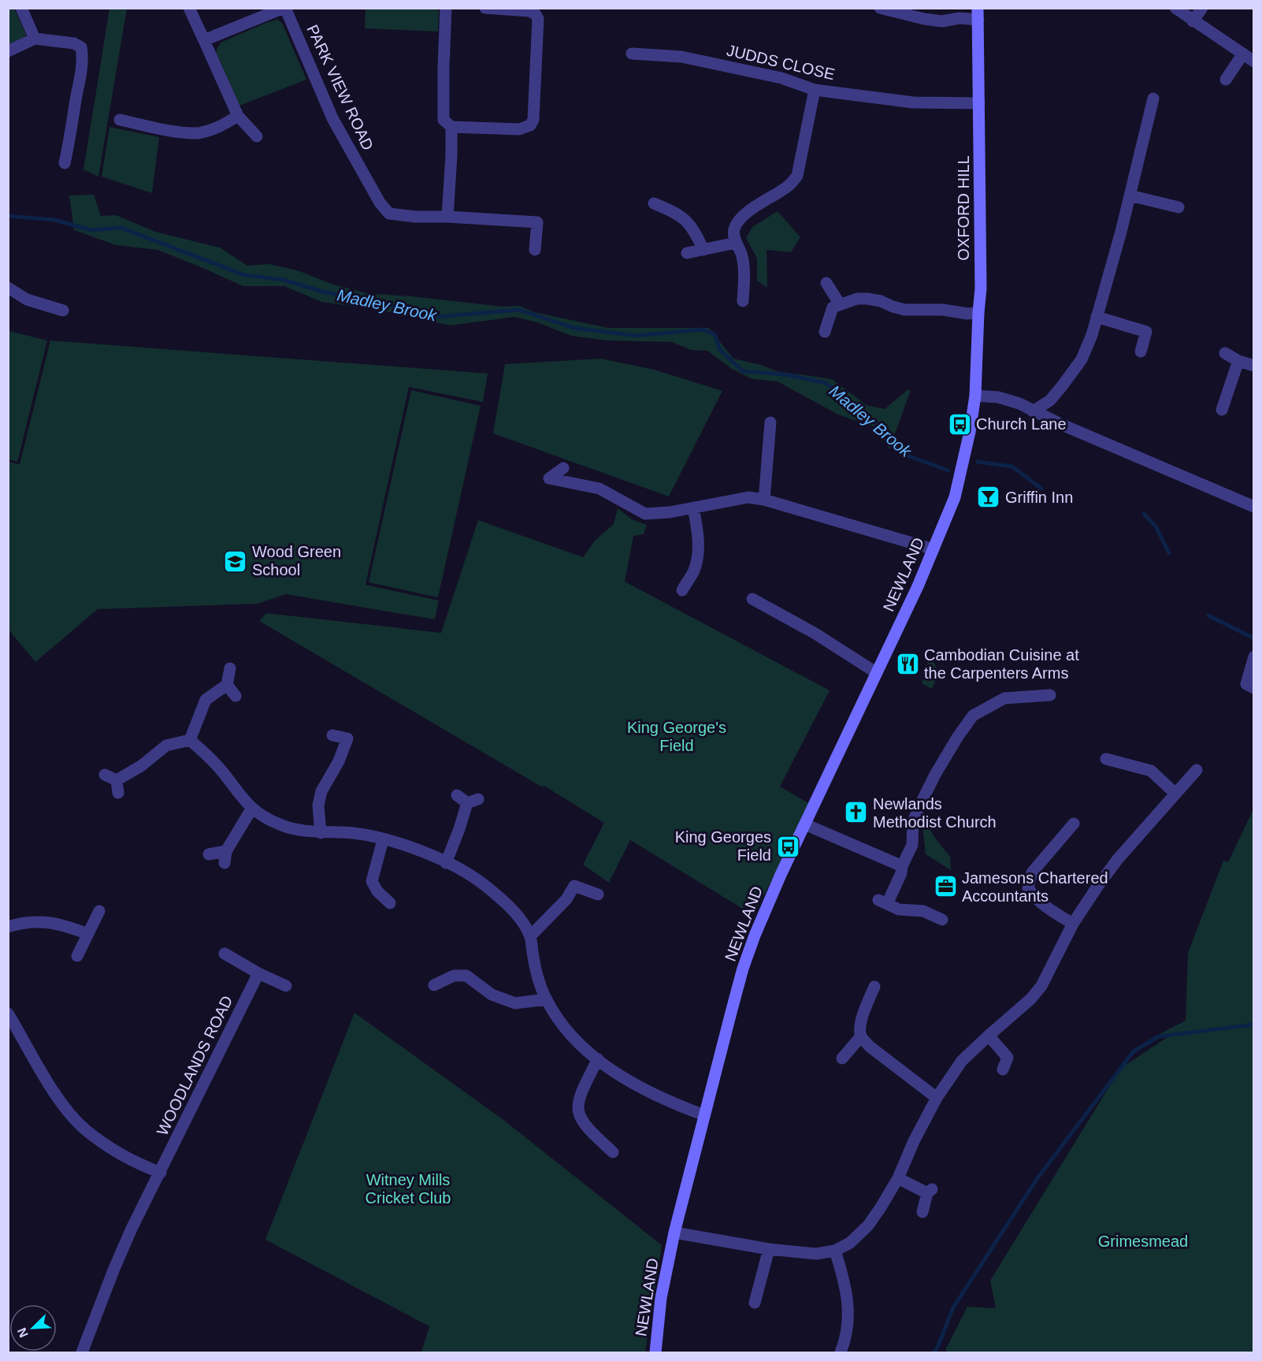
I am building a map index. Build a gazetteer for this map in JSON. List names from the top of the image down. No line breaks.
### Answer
{"streets":{"main road":["OXFORD HILL","NEWLAND"],"street":["JUDDS CLOSE","PARK VIEW ROAD","WOODLANDS ROAD"]},"crossings":[["JUDDS CLOSE","OXFORD HILL"],["OXFORD HILL","NEWLAND"]],"water":["Madley Brook"],"parks":["King George's Field","Witney Mills Cricket Club","Grimesmead"],"places":{"bus stop":["Church Lane","King Georges Field"],"bar":["Griffin Inn"],"school or university":["Wood Green School"],"restaurant":["Cambodian Cuisine at the Carpenters Arms"],"church":["Newlands Methodist Church"],"office":["Jamesons Chartered Accountants"]},"north":"bottom left"}
